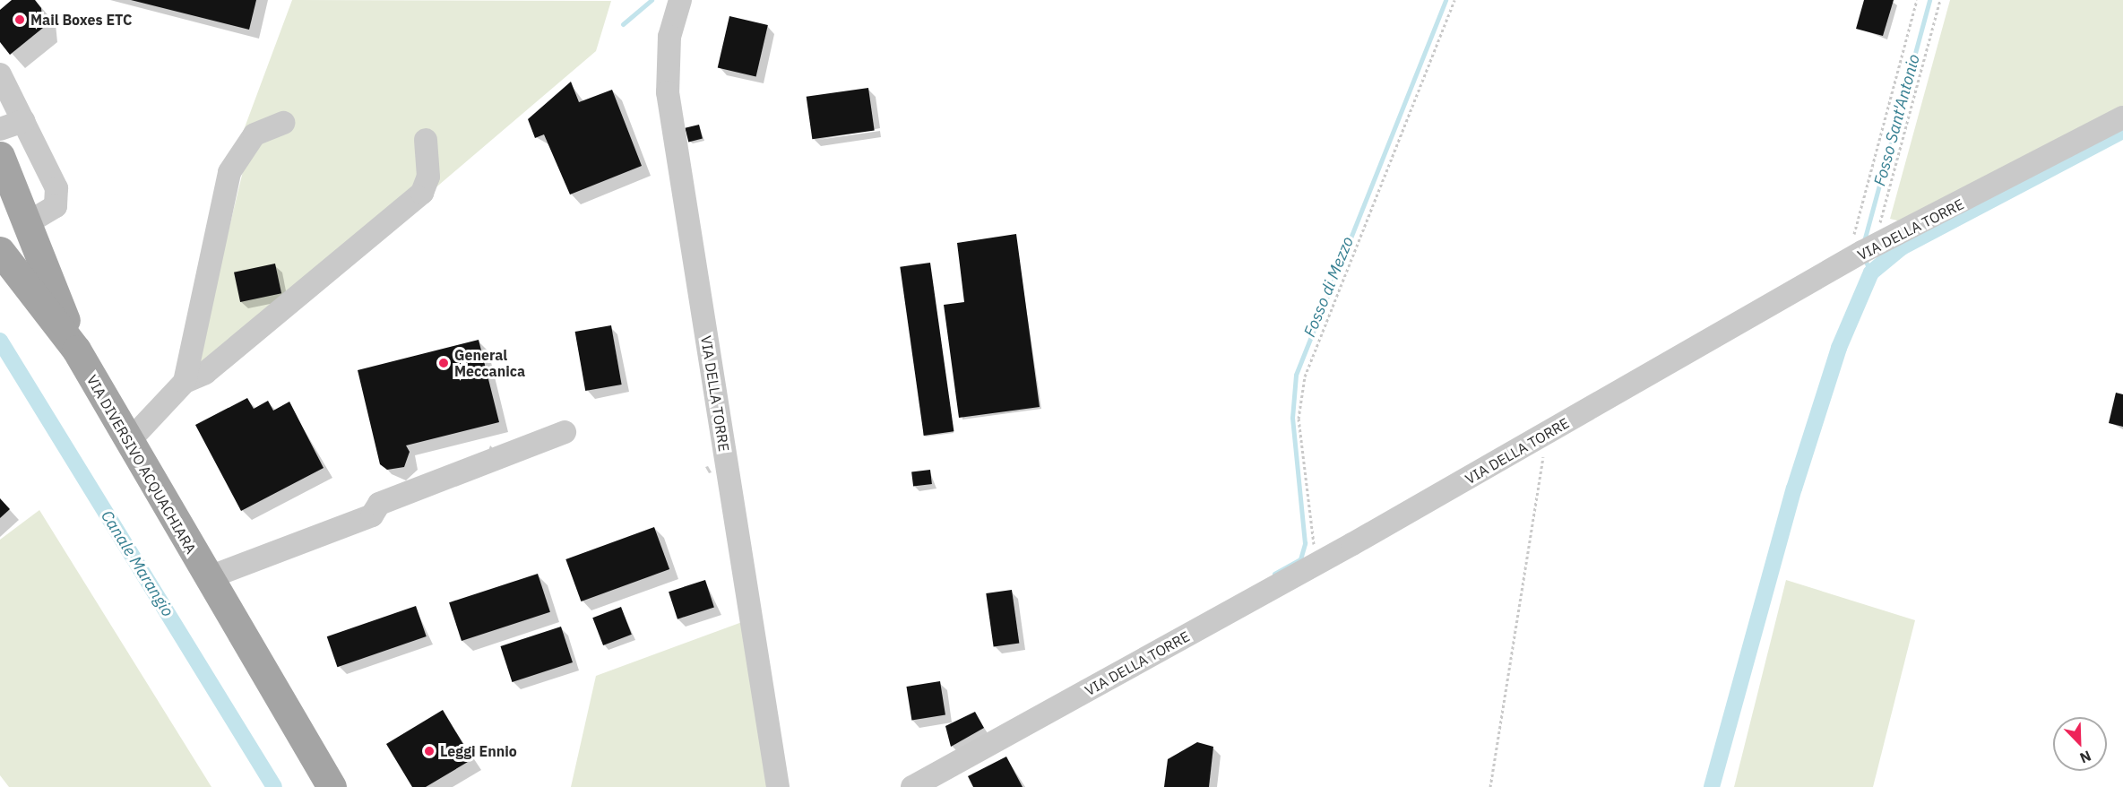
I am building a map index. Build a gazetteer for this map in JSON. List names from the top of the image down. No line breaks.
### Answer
{"streets":{"main road":["VIA DIVERSIVO ACQUACHIARA"],"street":["VIA DELLA TORRE"]},"water":["Fosso Sant'Antonio","Fosso di Mezzo","Canale Marangio"],"places":["Mail Boxes ETC","General Meccanica","Leggi Ennio"],"north":"bottom right"}
